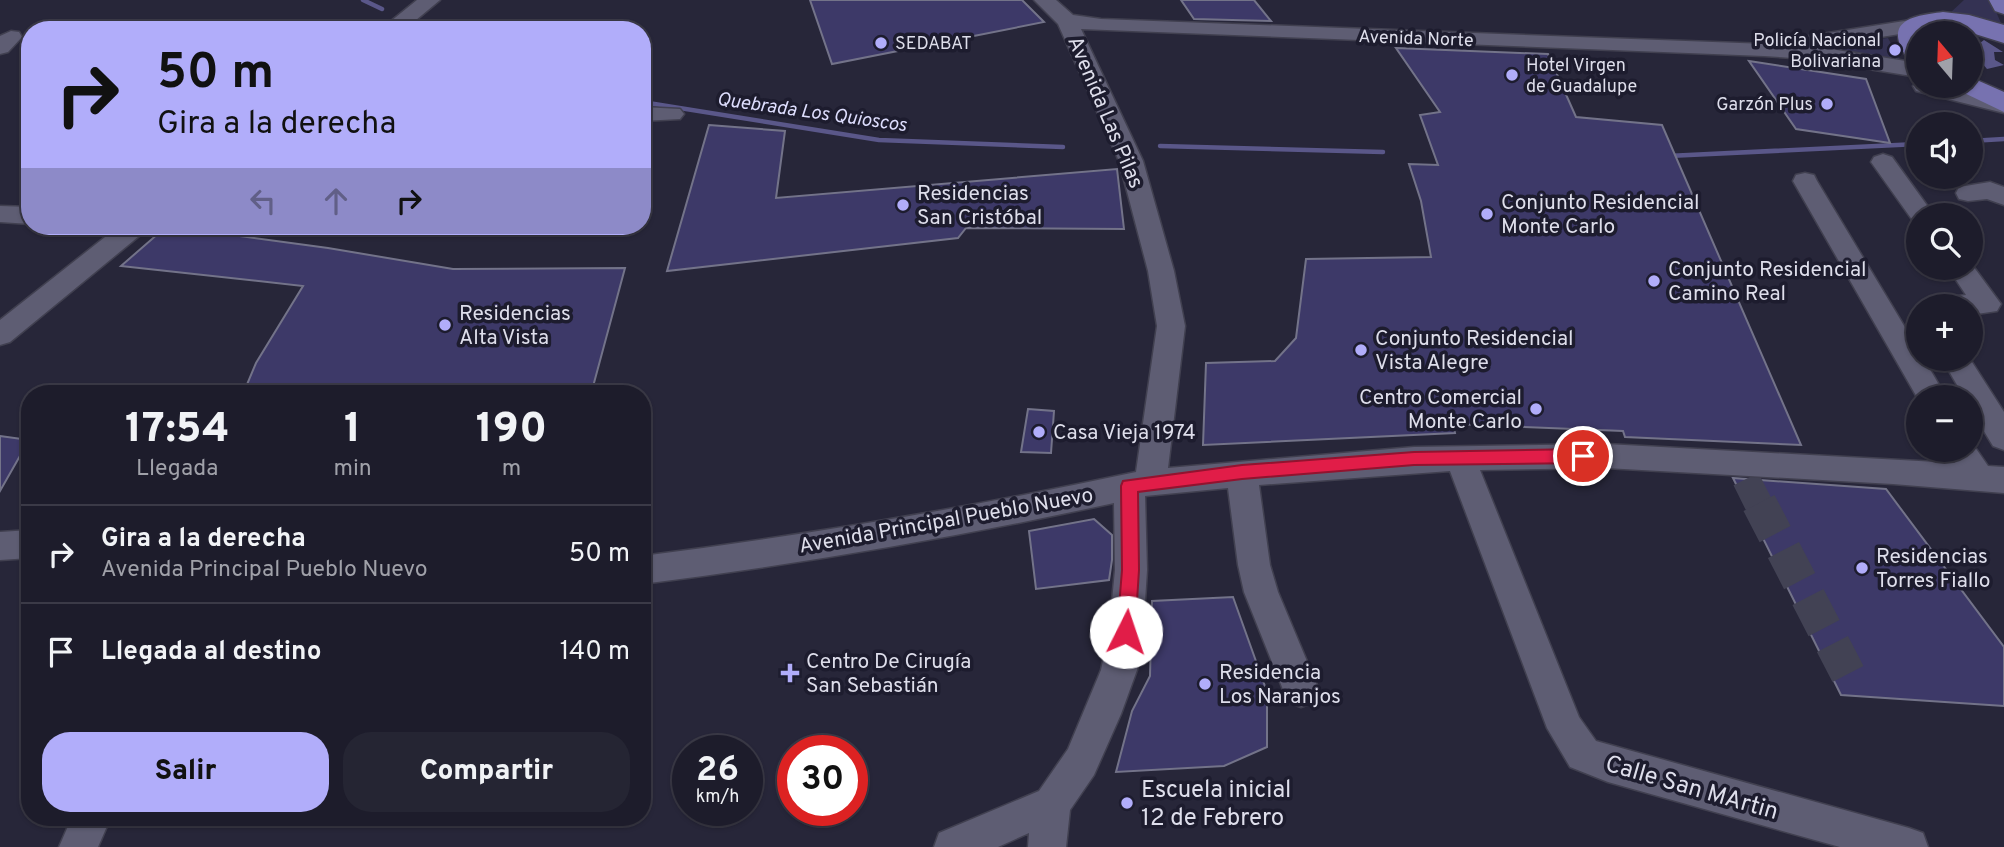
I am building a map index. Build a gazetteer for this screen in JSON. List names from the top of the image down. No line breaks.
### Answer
{"streets":{"street":["Avenida Norte","Avenida Las Pilas","Avenida Principal Pueblo Nuevo","Calle San MArtin"]},"crossings":[["Avenida Norte","Avenida Las Pilas"],["Avenida Las Pilas","Avenida Principal Pueblo Nuevo"],["Avenida Principal Pueblo Nuevo","Calle San MArtin"]],"water":["Quebrada Los Quioscos"],"places":{"other":["SEDABAT","Policía Nacional Bolivariana","Hotel Virgen de Guadalupe","Garzón Plus","Residencias San Cristóbal","Conjunto Residencial Monte Carlo","Conjunto Residencial Camino Real","Residencias Alta Vista","Conjunto Residencial Vista Alegre","Centro Comercial Monte Carlo","Casa Vieja 1974","Residencias Torres Fiallo","Residencia Los Naranjos","Escuela inicial 12 de Febrero"],"health":["Centro De Cirugía San Sebastián"]},"north":"top","page":{"map_buttons":["+","−"],"turn":["50 m","Gira a la derecha"],"eta":["17:54","Llegada","1","min","190","m"],"list":[{"name":"Gira a la derecha","note":"Avenida Principal Pueblo Nuevo","value":"50 m"},{"name":"Llegada al destino","value":"140 m"}],"buttons":["Salir","Compartir"],"speed":"26 km/h","limit":"30"}}
